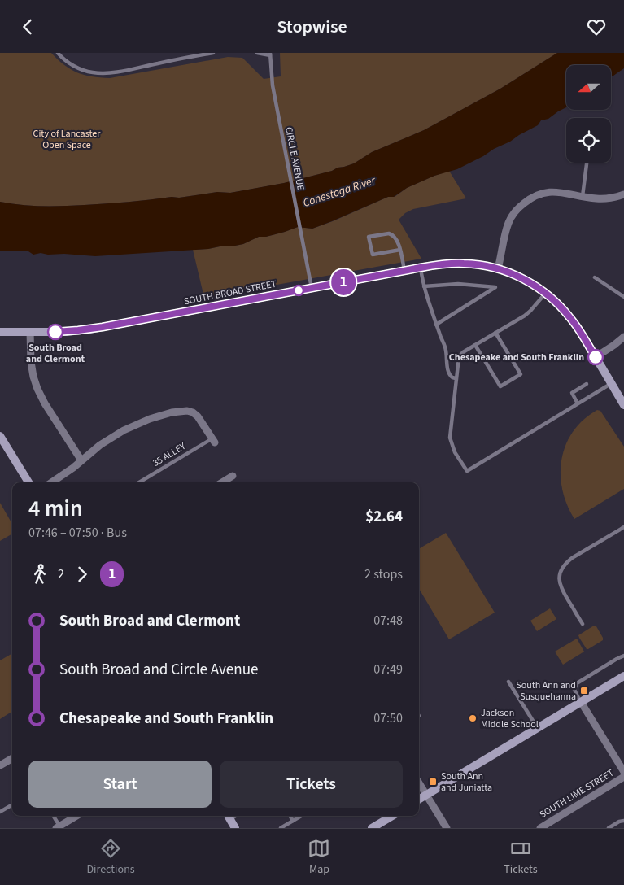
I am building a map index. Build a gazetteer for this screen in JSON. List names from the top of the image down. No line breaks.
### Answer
{"streets":{"main road":["SOUTH BROAD STREET"],"street":["SOUTH LIME STREET"],"lane":["CIRCLE AVENUE","35 ALLEY"]},"crossings":[["CIRCLE AVENUE","SOUTH BROAD STREET"]],"water":["Conestoga River"],"parks":["City of Lancaster Open Space"],"places":{"other":["South Broad and Clermont","Chesapeake and South Franklin","Jackson Middle School"],"transit":["South Ann and Susquehanna","South Ann and Juniatta"]},"lines":["bus line 1"],"north":"left","page":{"header":"Stopwise","on_map":"1","heading":["4 min","07:46 – 07:50 · Bus","$2.64"],"legs":["2","1","2 stops"],"list":[{"name":"South Broad and Clermont","value":"07:48"},{"name":"South Broad and Circle Avenue","value":"07:49"},{"name":"Chesapeake and South Franklin","value":"07:50"}],"buttons":["Start","Tickets"],"tabs":["Directions","Map","Tickets"]}}
